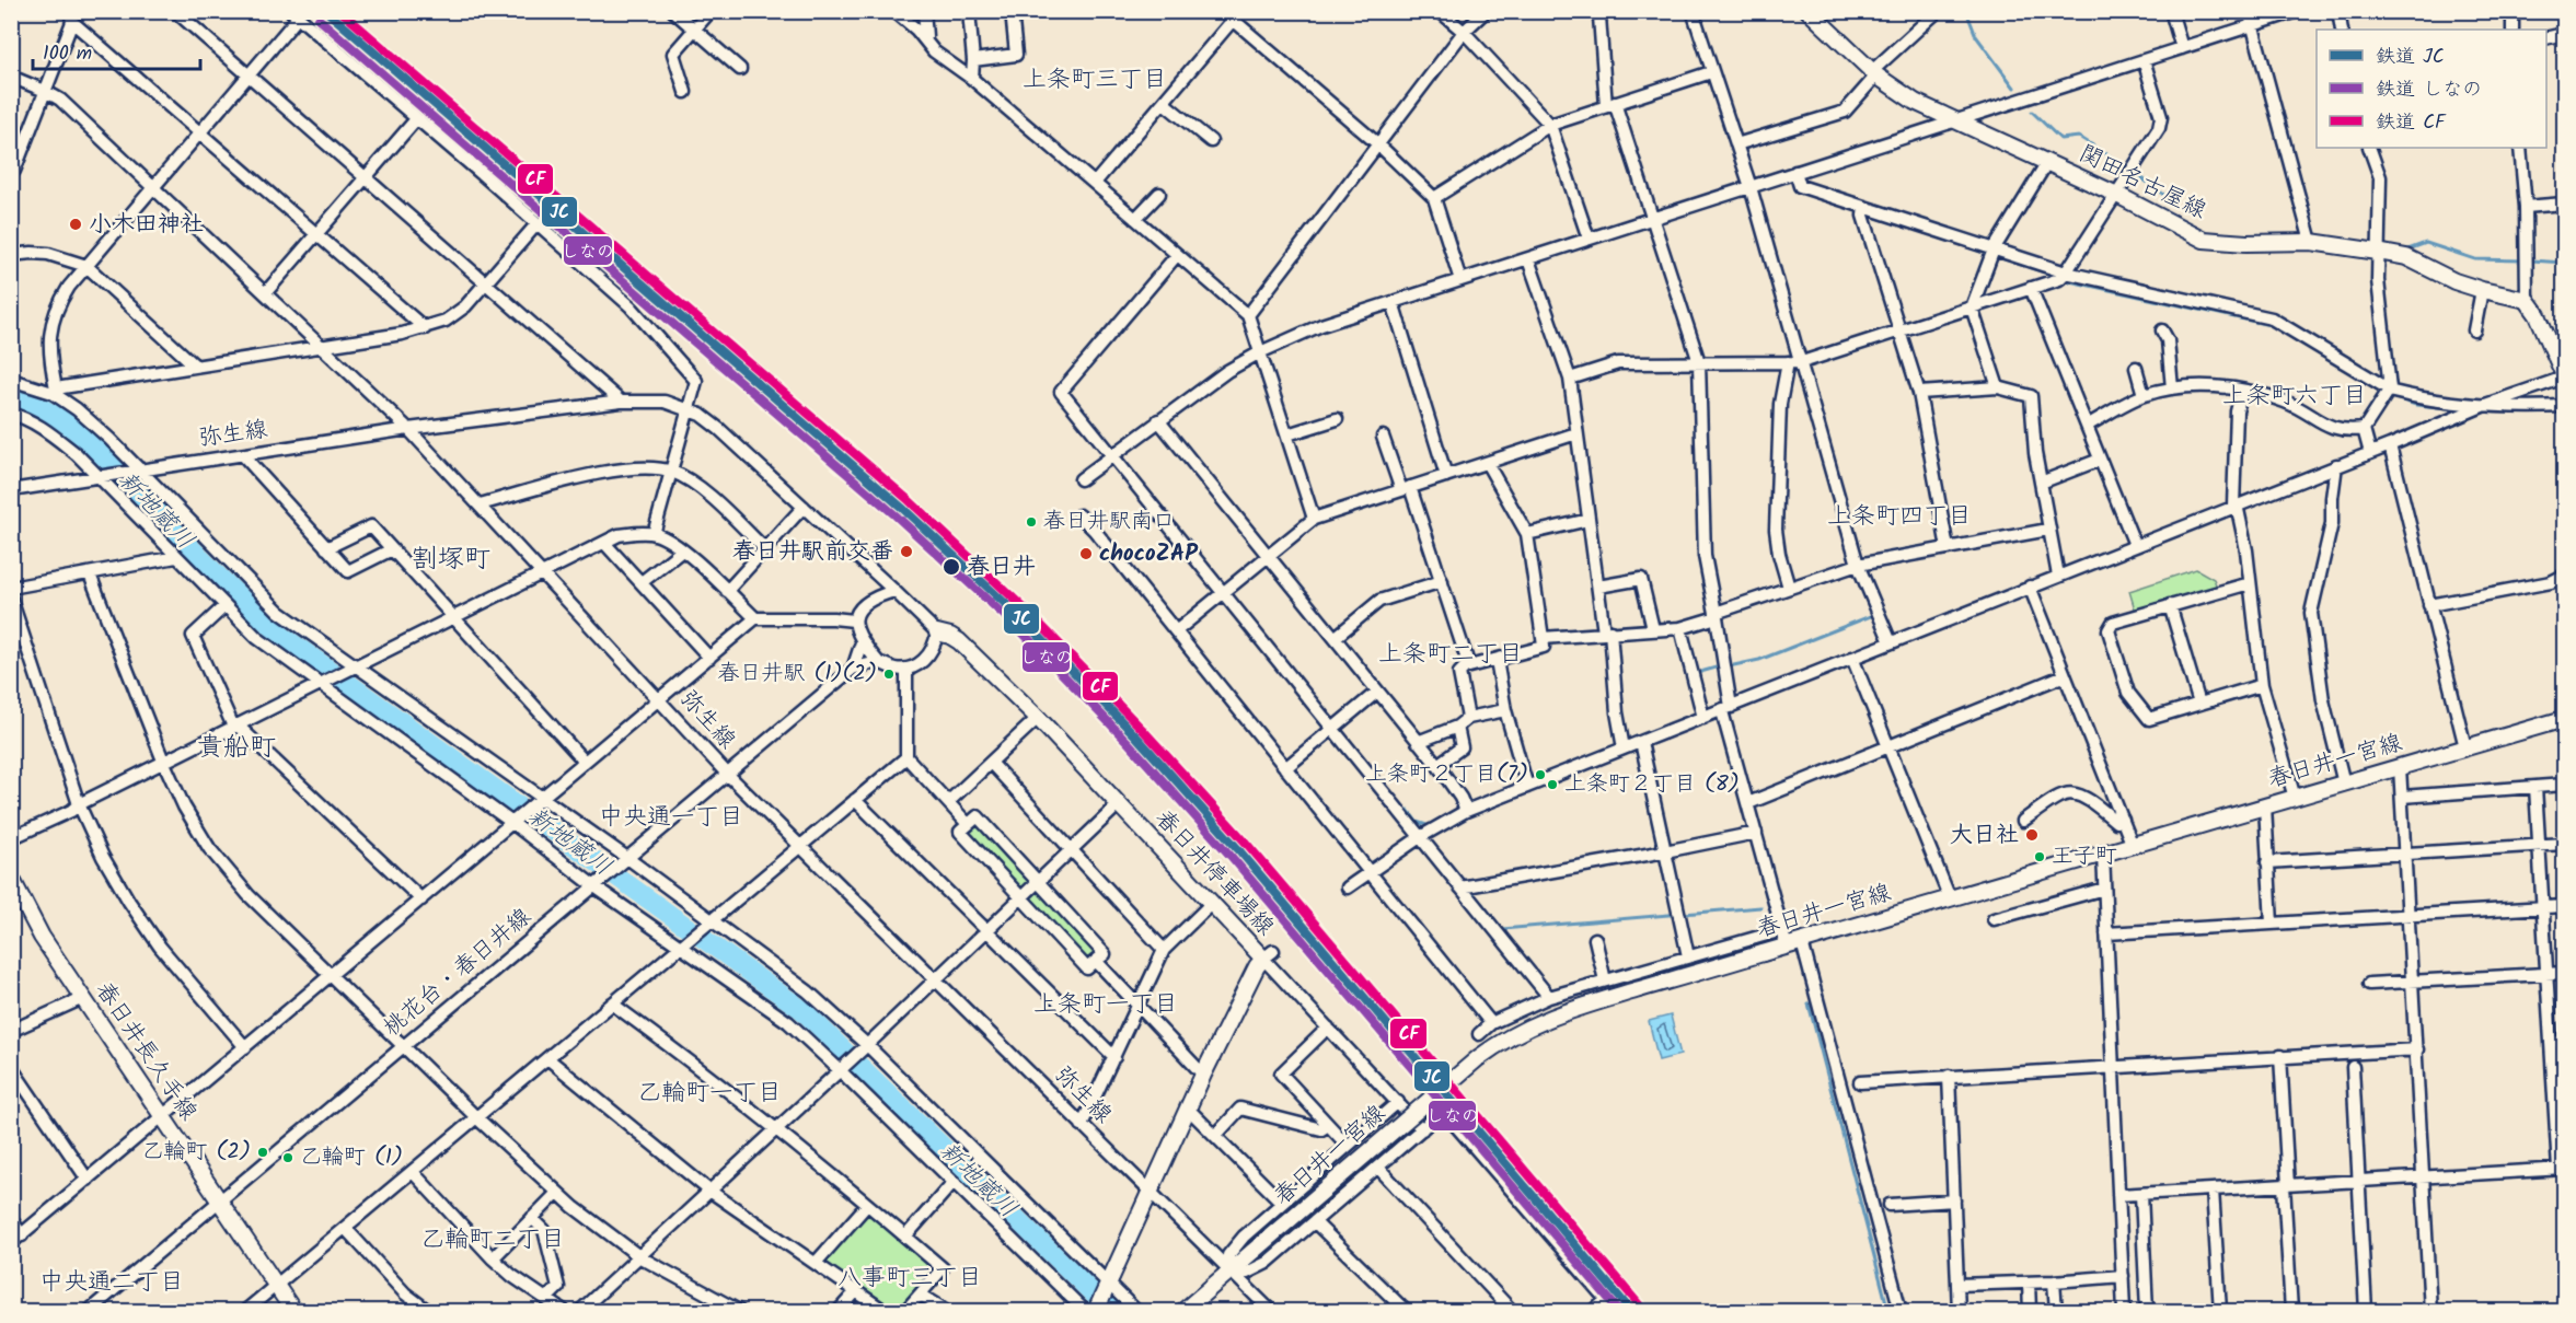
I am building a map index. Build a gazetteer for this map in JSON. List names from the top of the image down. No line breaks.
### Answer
{"streets":{"main road":["関田名古屋線","春日井一宮線","春日井停車場線","春日井長久手線"],"street":["弥生線","桃花台・春日井線"]},"crossings":[["弥生線","春日井一宮線"],["弥生線","春日井停車場線"],["弥生線","桃花台・春日井線"],["桃花台・春日井線","春日井長久手線"]],"districts":["上条町三丁目","上条町六丁目","上条町四丁目","割塚町","上条町二丁目","貴船町","中央通一丁目","上条町一丁目","乙輪町一丁目","乙輪町二丁目","八事町三丁目","中央通二丁目"],"water":["新地蔵川"],"places":["小木田神社","春日井駅南口","春日井駅前交番","chocoZAP","春日井","春日井駅 (1)(2)","上条町２丁目(7)","上条町２丁目 (8)","大日社","王子町","乙輪町 (2)","乙輪町 (1)"],"lines":["rail line JC","rail line CF","rail line しなの"],"legend":["鉄道 JC","鉄道 しなの","鉄道 CF"],"scale_bar":"100 m"}
